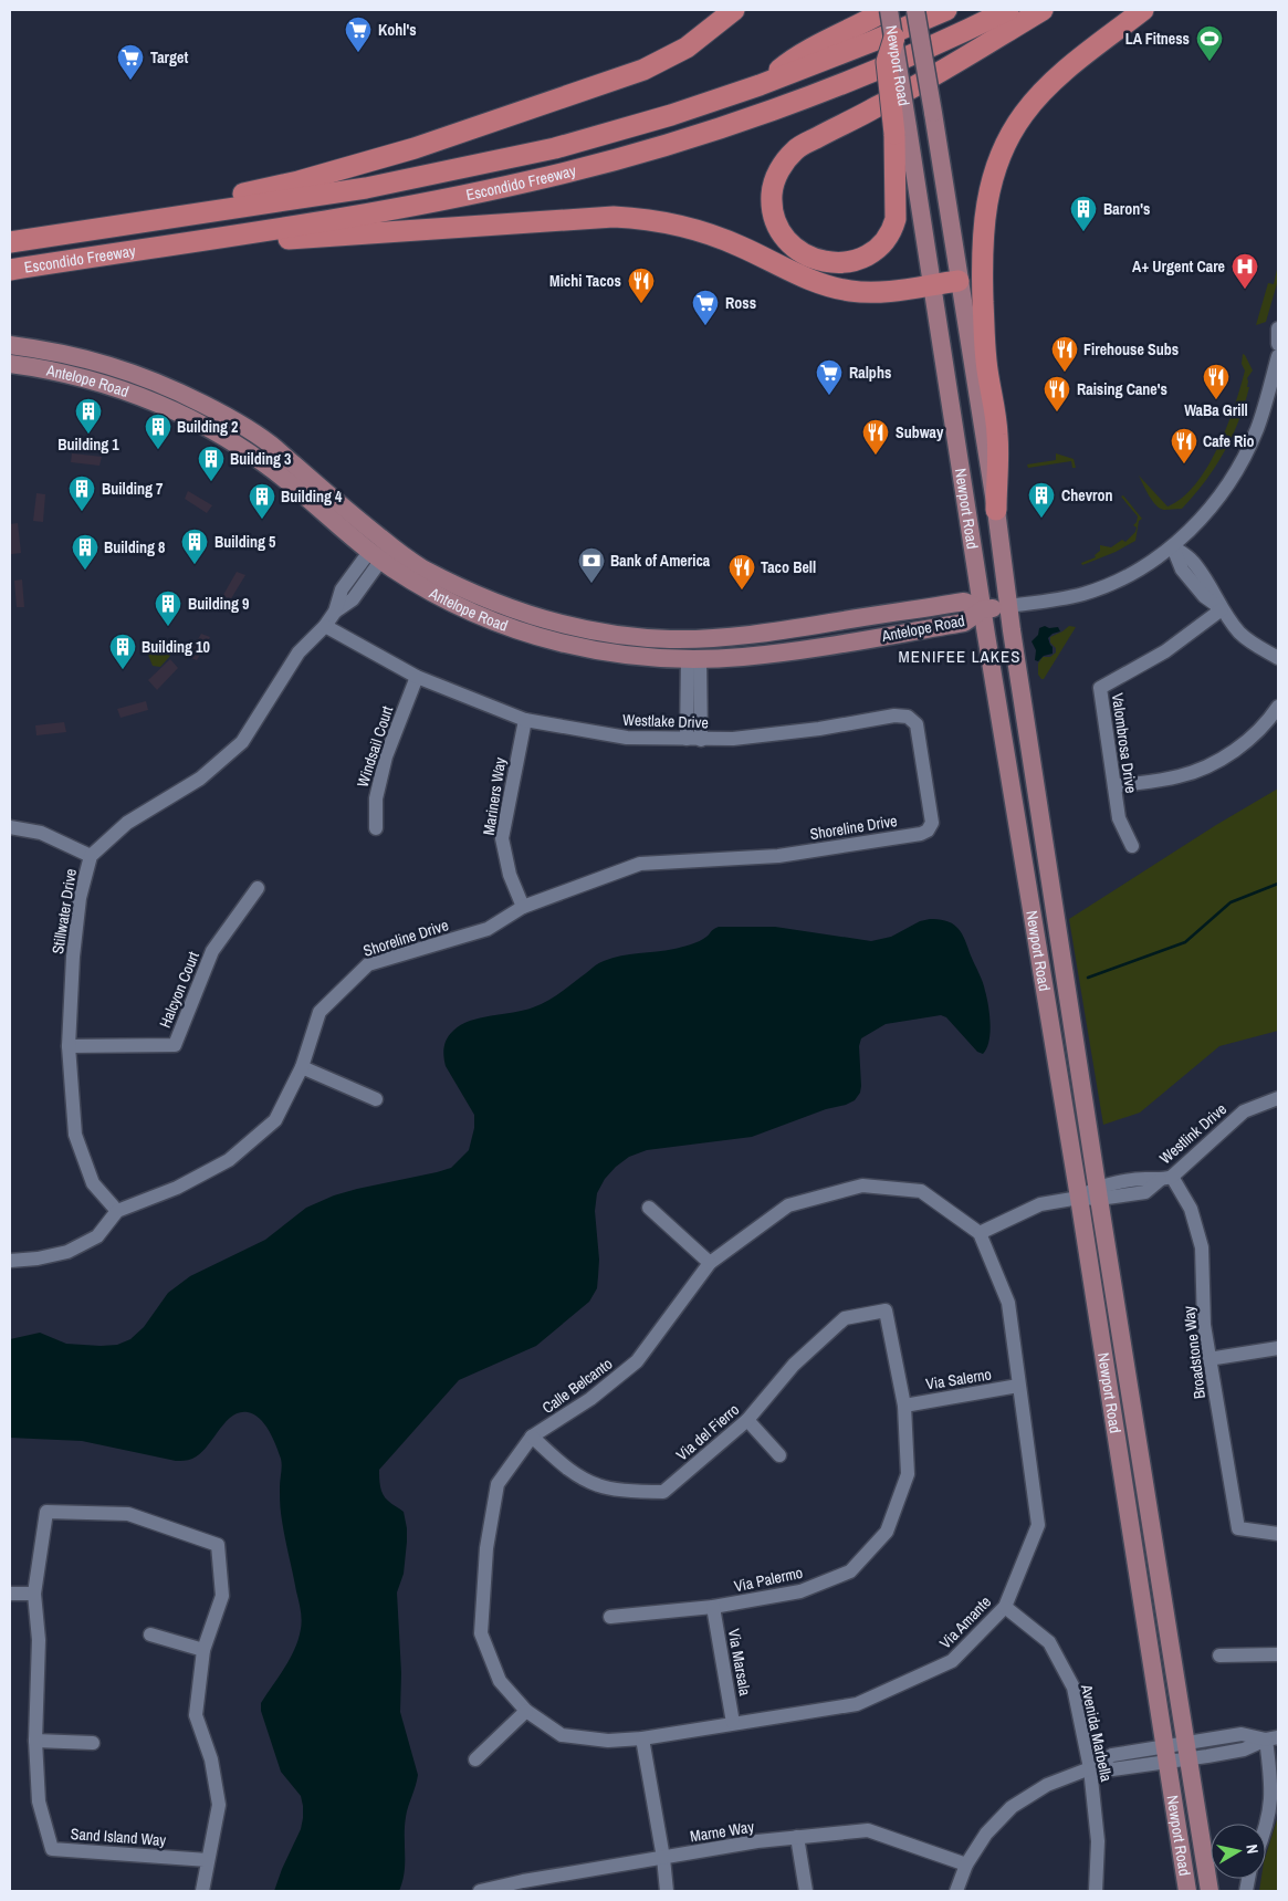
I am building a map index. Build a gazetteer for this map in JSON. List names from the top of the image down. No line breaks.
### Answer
{"streets":{"highway":["Escondido Freeway"],"main road":["Newport Road","Antelope Road"],"street":["Westlake Drive","Valombrosa Drive","Windsail Court","Mariners Way","Shoreline Drive","Stillwater Drive","Halcyon Court","Westlink Drive","Broadstone Way","Via Salerno","Calle Belcanto","Via del Fierro","Via Palermo","Via Amante","Via Marsala","Avenida Marbella","Marne Way","Sand Island Way"]},"crossings":[["Newport Road","Antelope Road"],["Newport Road","Westlink Drive"],["Antelope Road","Stillwater Drive"],["Westlake Drive","Windsail Court"],["Westlake Drive","Mariners Way"],["Westlake Drive","Shoreline Drive"],["Westlake Drive","Stillwater Drive"],["Mariners Way","Shoreline Drive"],["Shoreline Drive","Stillwater Drive"],["Stillwater Drive","Halcyon Court"],["Westlink Drive","Broadstone Way"],["Via Salerno","Via Palermo"],["Via Salerno","Via Amante"],["Calle Belcanto","Via del Fierro"],["Calle Belcanto","Via Amante"],["Via del Fierro","Via Palermo"],["Via Palermo","Via Marsala"],["Via Amante","Via Marsala"],["Via Amante","Avenida Marbella"]],"districts":["MENIFEE LAKES"],"places":{"supermarket":["Kohl's","Target","Ross","Ralphs"],"sports":["LA Fitness"],"building":["Baron's","Building 1","Building 2","Building 3","Building 7","Chevron","Building 4","Building 5","Building 8","Building 9","Building 10"],"hospital":["A+ Urgent Care"],"restaurant":["Michi Tacos","Firehouse Subs","WaBa Grill","Raising Cane's","Subway","Cafe Rio","Taco Bell"],"bank":["Bank of America"]},"north":"right"}
